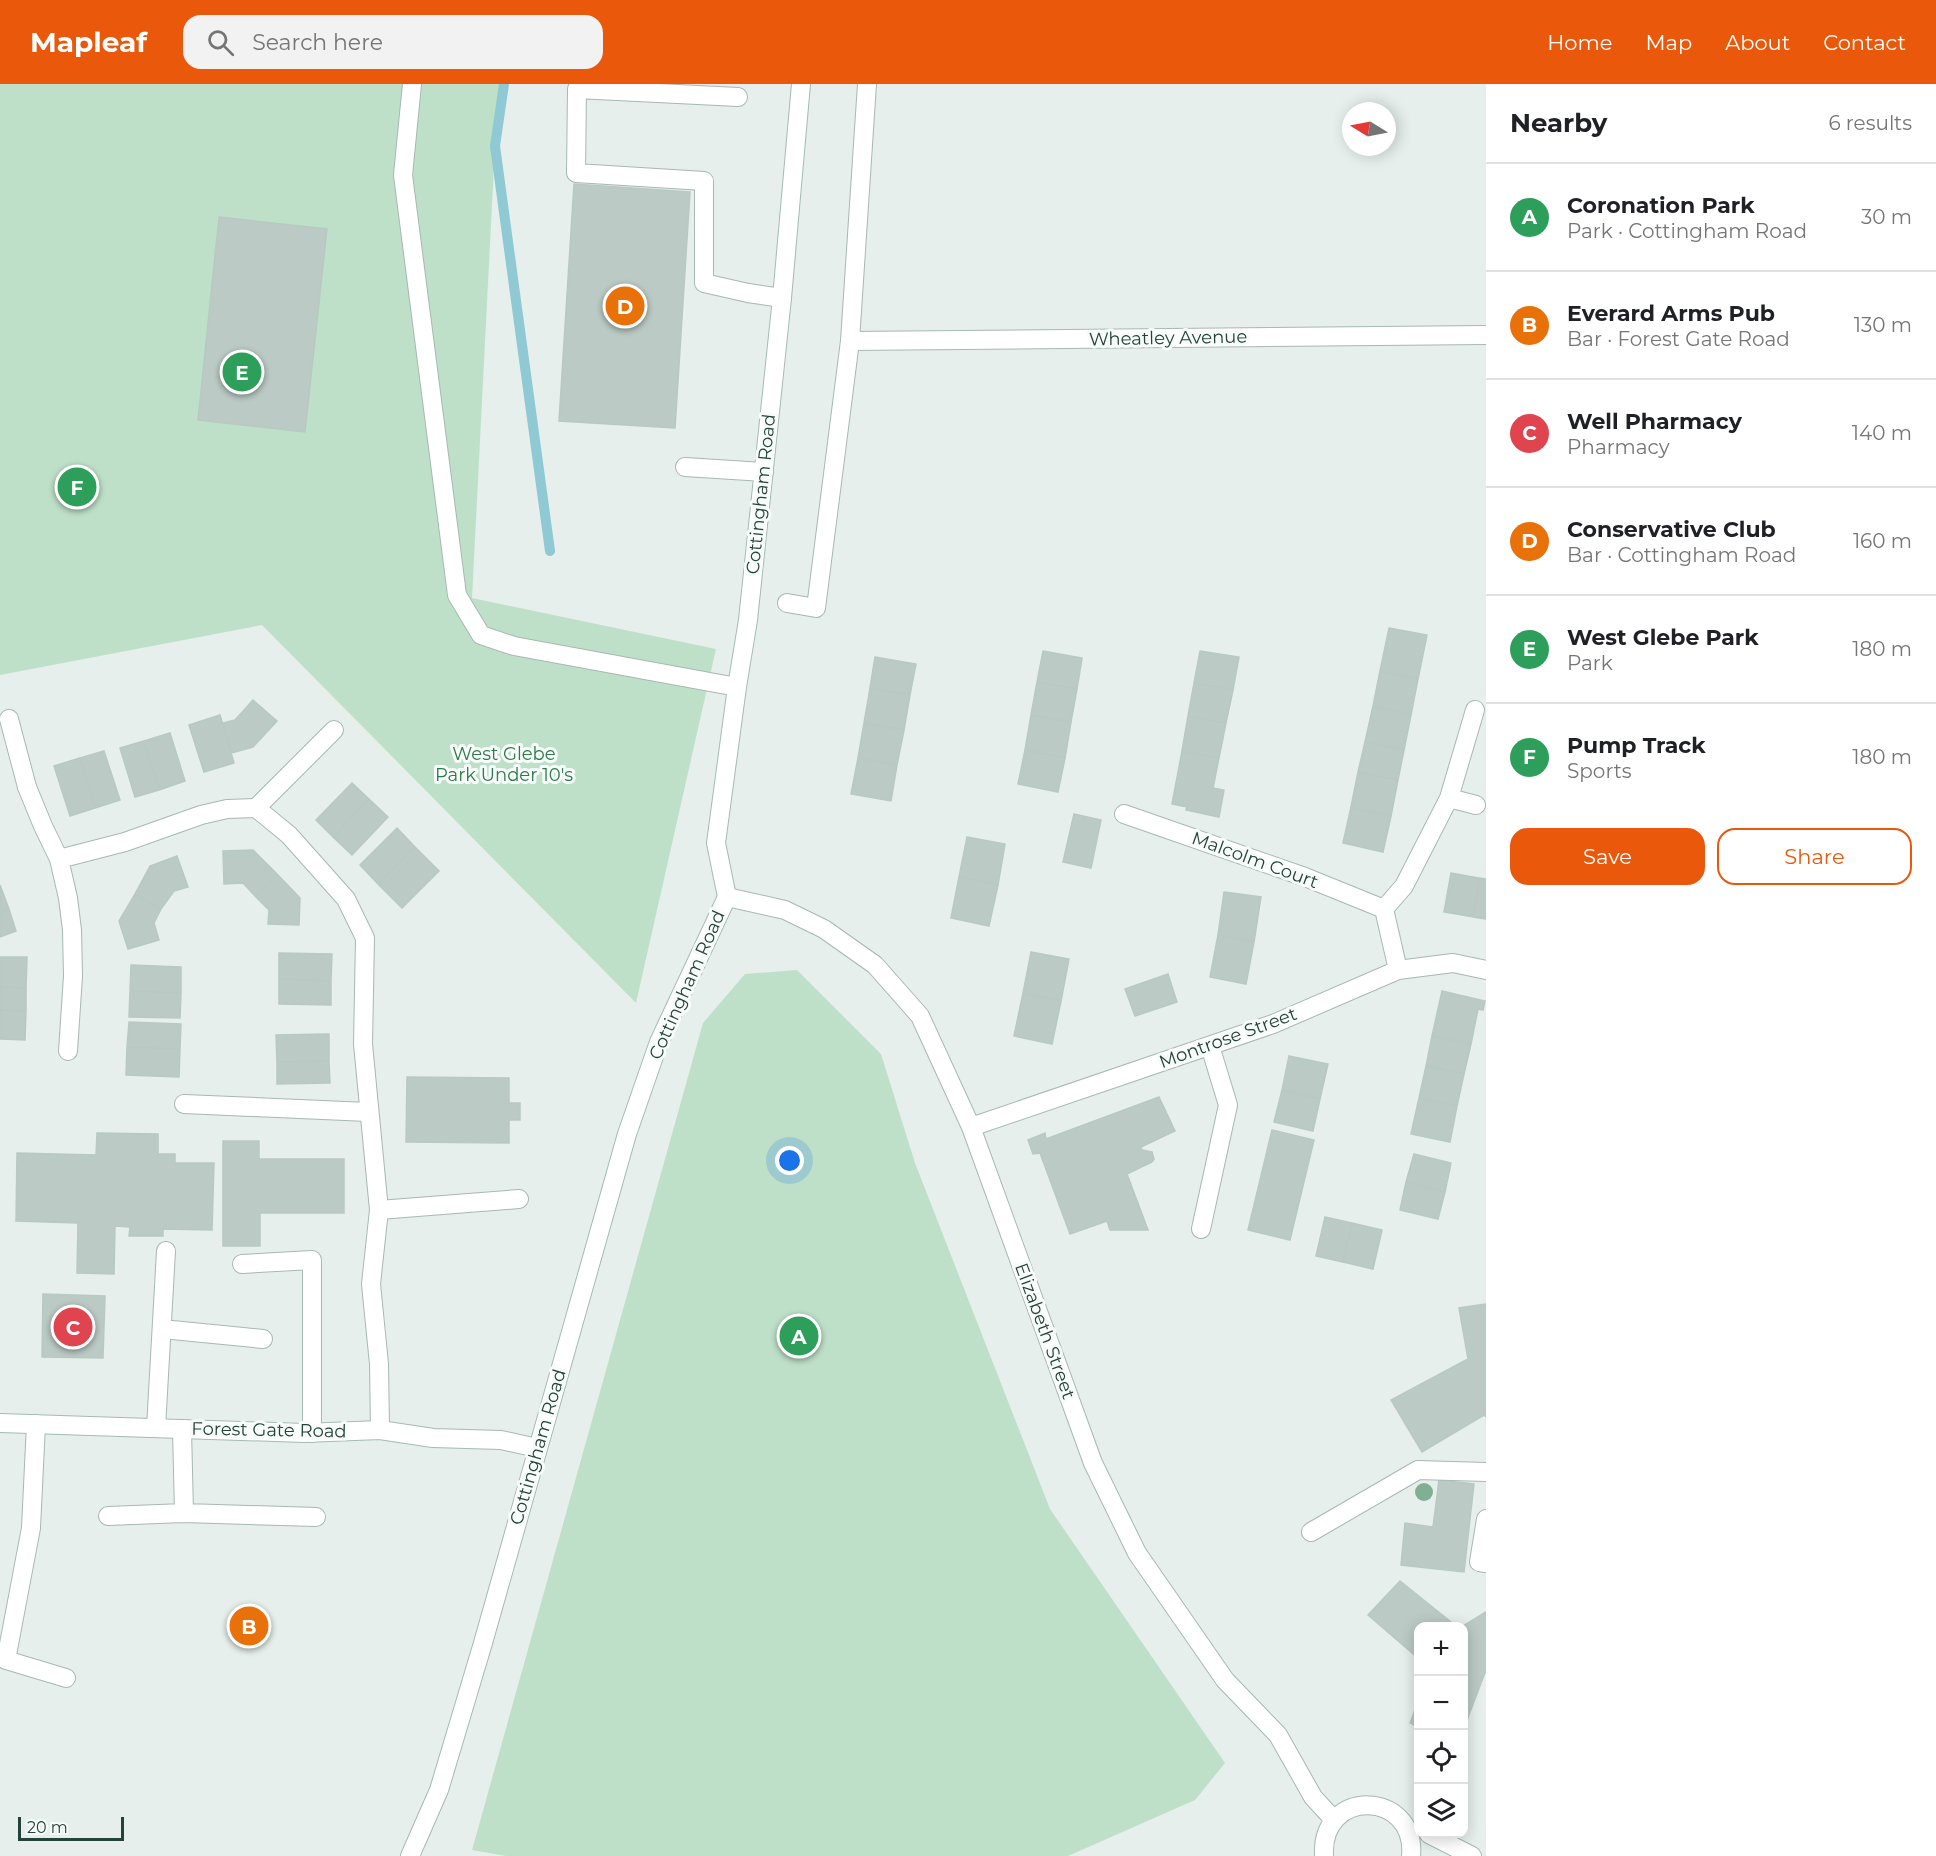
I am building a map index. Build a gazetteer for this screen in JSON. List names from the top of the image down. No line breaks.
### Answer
{"streets":{"street":["Wheatley Avenue","Cottingham Road","Malcolm Court","Montrose Street","Elizabeth Street","Forest Gate Road"]},"crossings":[["Cottingham Road","Elizabeth Street"],["Cottingham Road","Forest Gate Road"],["Montrose Street","Elizabeth Street"]],"parks":["West Glebe Park Under 10's"],"scale_bar":"20 m","north":"left","page":{"header":"Mapleaf","search":"Search here","nav":["Home","Map","About","Contact"],"heading":["Nearby","6 results"],"list":[{"mark":"A","name":"Coronation Park","note":"Park · Cottingham Road","value":"30 m"},{"mark":"B","name":"Everard Arms Pub","note":"Bar · Forest Gate Road","value":"130 m"},{"mark":"C","name":"Well Pharmacy","note":"Pharmacy","value":"140 m"},{"mark":"D","name":"Conservative Club","note":"Bar · Cottingham Road","value":"160 m"},{"mark":"E","name":"West Glebe Park","note":"Park","value":"180 m"},{"mark":"F","name":"Pump Track","note":"Sports","value":"180 m"}],"pins":["D","E","F","C","A","B"],"buttons":["Save","Share"],"map_buttons":["+","−"],"scale":"20 m"}}
